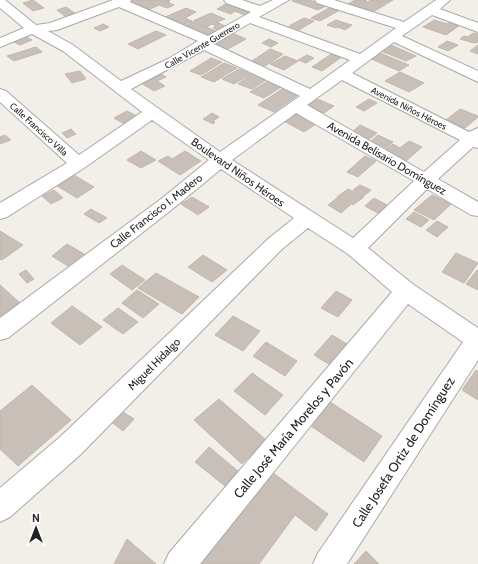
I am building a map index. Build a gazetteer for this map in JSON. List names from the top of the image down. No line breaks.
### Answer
{"streets":{"street":["Calle Vicente Guerrero","Avenida Niños Héroes","Calle Francisco Villa","Avenida Belisario Domínguez","Boulevard Niños Héroes","Calle Francisco I. Madero","Miguel Hidalgo","Calle José María Morelos y Pavón","Calle Josefa Ortiz de Domínguez"]},"crossings":[["Calle Vicente Guerrero","Avenida Belisario Domínguez"],["Calle Vicente Guerrero","Boulevard Niños Héroes"],["Avenida Niños Héroes","Calle Francisco I. Madero"],["Avenida Belisario Domínguez","Calle Francisco I. Madero"],["Boulevard Niños Héroes","Calle Francisco I. Madero"],["Boulevard Niños Héroes","Miguel Hidalgo"],["Boulevard Niños Héroes","Calle José María Morelos y Pavón"],["Boulevard Niños Héroes","Calle Josefa Ortiz de Domínguez"]],"north":"top"}
